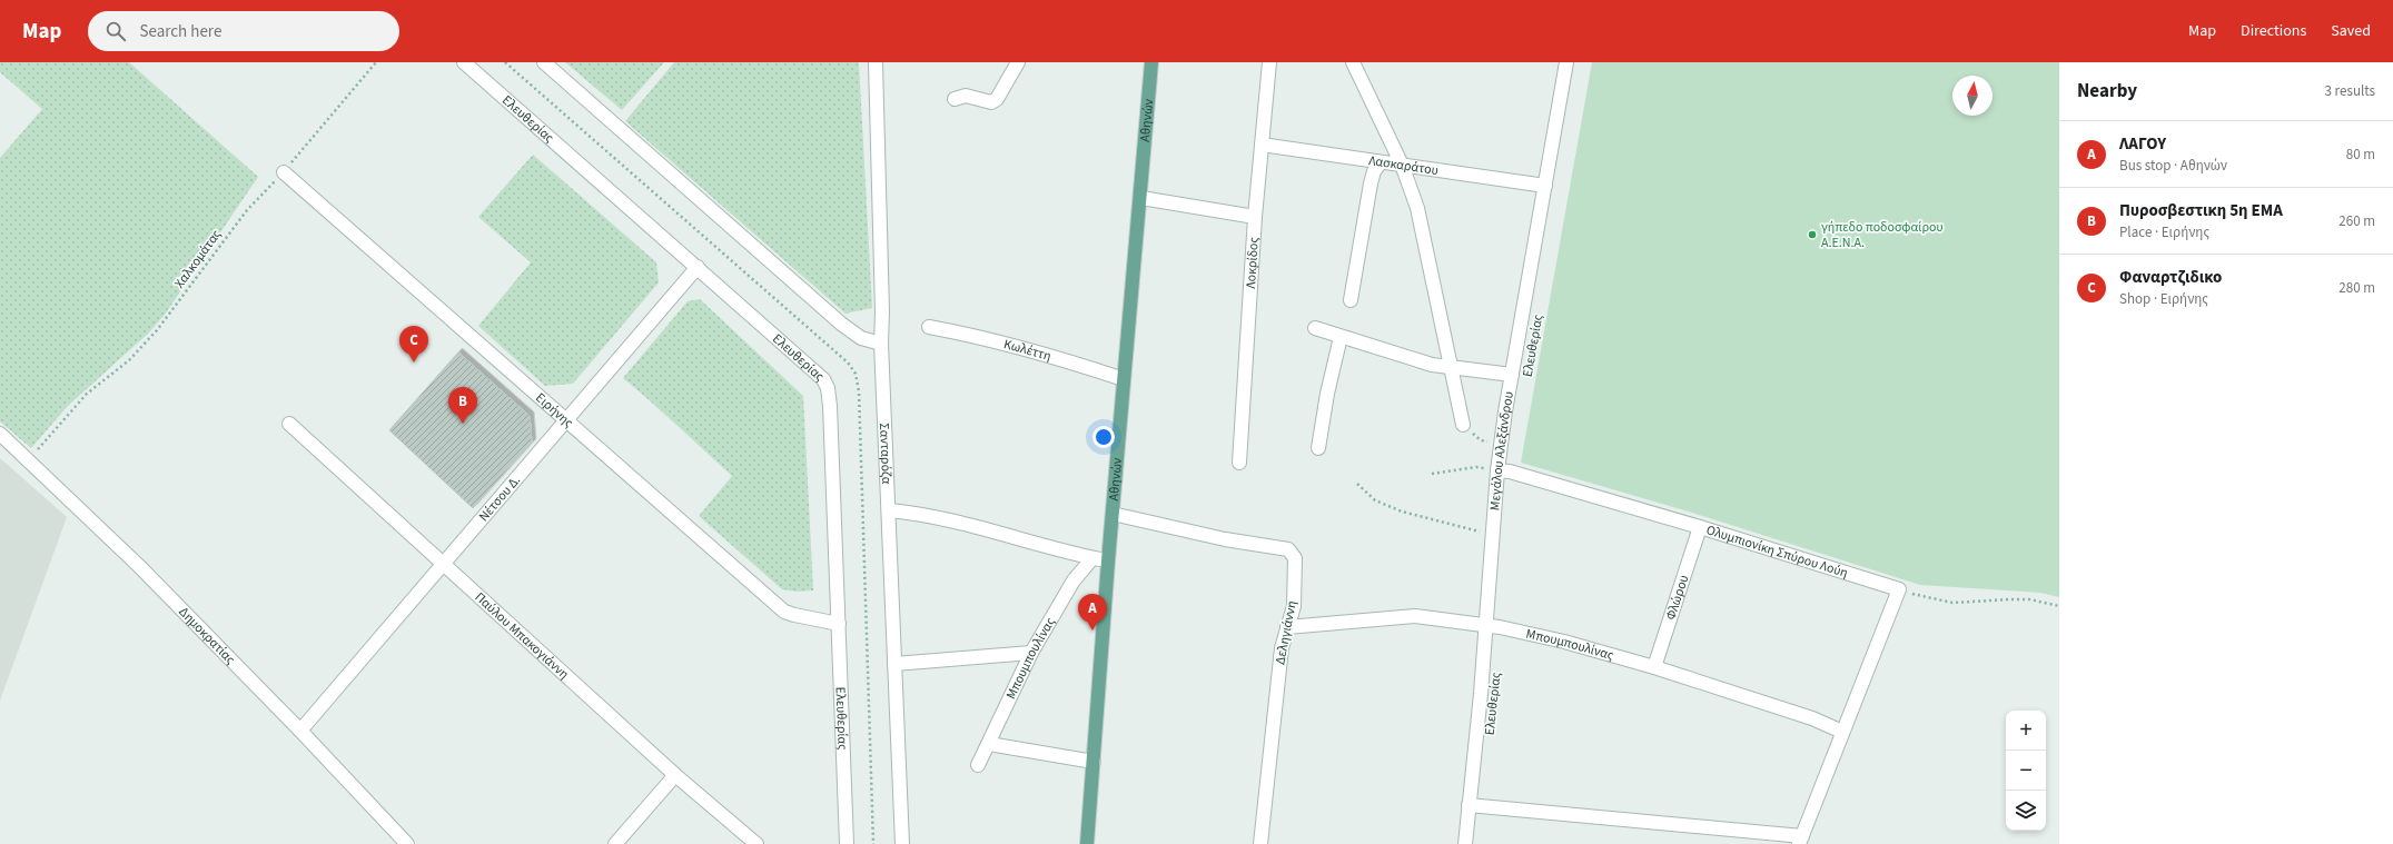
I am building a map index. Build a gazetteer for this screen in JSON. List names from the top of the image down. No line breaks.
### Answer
{"streets":{"main road":["Αθηνών"],"street":["Ελευθερίας","Λασκαράτου","Λοκρίδος","Κωλέττη","Ειρήνης","Μεγάλου Αλεξάνδρου","Σανταρόζα","Νέτσου Δ.","Ολυμπιονίκη Σπύρου Λούη","Φλώρου","Δεληγιάννη","Δημοκρατίας","Παύλου Μπακογιάννη","Μπουμπουλίνας"],"path":["Χαλκομάτας"]},"crossings":[["Ελευθερίας","Ειρήνης"],["Ελευθερίας","Νέτσου Δ."],["Αθηνών","Κωλέττη"],["Αθηνών","Δεληγιάννη"],["Λασκαράτου","Λοκρίδος"],["Λασκαράτου","Μεγάλου Αλεξάνδρου"],["Χαλκομάτας","Ειρήνης"],["Χαλκομάτας","Δημοκρατίας"],["Ειρήνης","Νέτσου Δ."],["Μεγάλου Αλεξάνδρου","Ολυμπιονίκη Σπύρου Λούη"],["Μεγάλου Αλεξάνδρου","Μπουμπουλίνας"],["Νέτσου Δ.","Δημοκρατίας"],["Νέτσου Δ.","Παύλου Μπακογιάννη"],["Ολυμπιονίκη Σπύρου Λούη","Φλώρου"],["Φλώρου","Μπουμπουλίνας"],["Δεληγιάννη","Μπουμπουλίνας"]],"places":["γήπεδο ποδοσφαίρου Α.Ε.Ν.Α."],"north":"top","page":{"header":"Map","search":"Search here","nav":["Map","Directions","Saved"],"heading":["Nearby","3 results"],"list":[{"mark":"A","name":"ΛΑΓΟΥ","note":"Bus stop · Αθηνών","value":"80 m"},{"mark":"B","name":"Πυροσβεστικη 5η ΕΜΑ","note":"Place · Ειρήνης","value":"260 m"},{"mark":"C","name":"Φαναρτζιδικο","note":"Shop · Ειρήνης","value":"280 m"}],"pins":["C","B","A"],"map_buttons":["+","−"]}}
